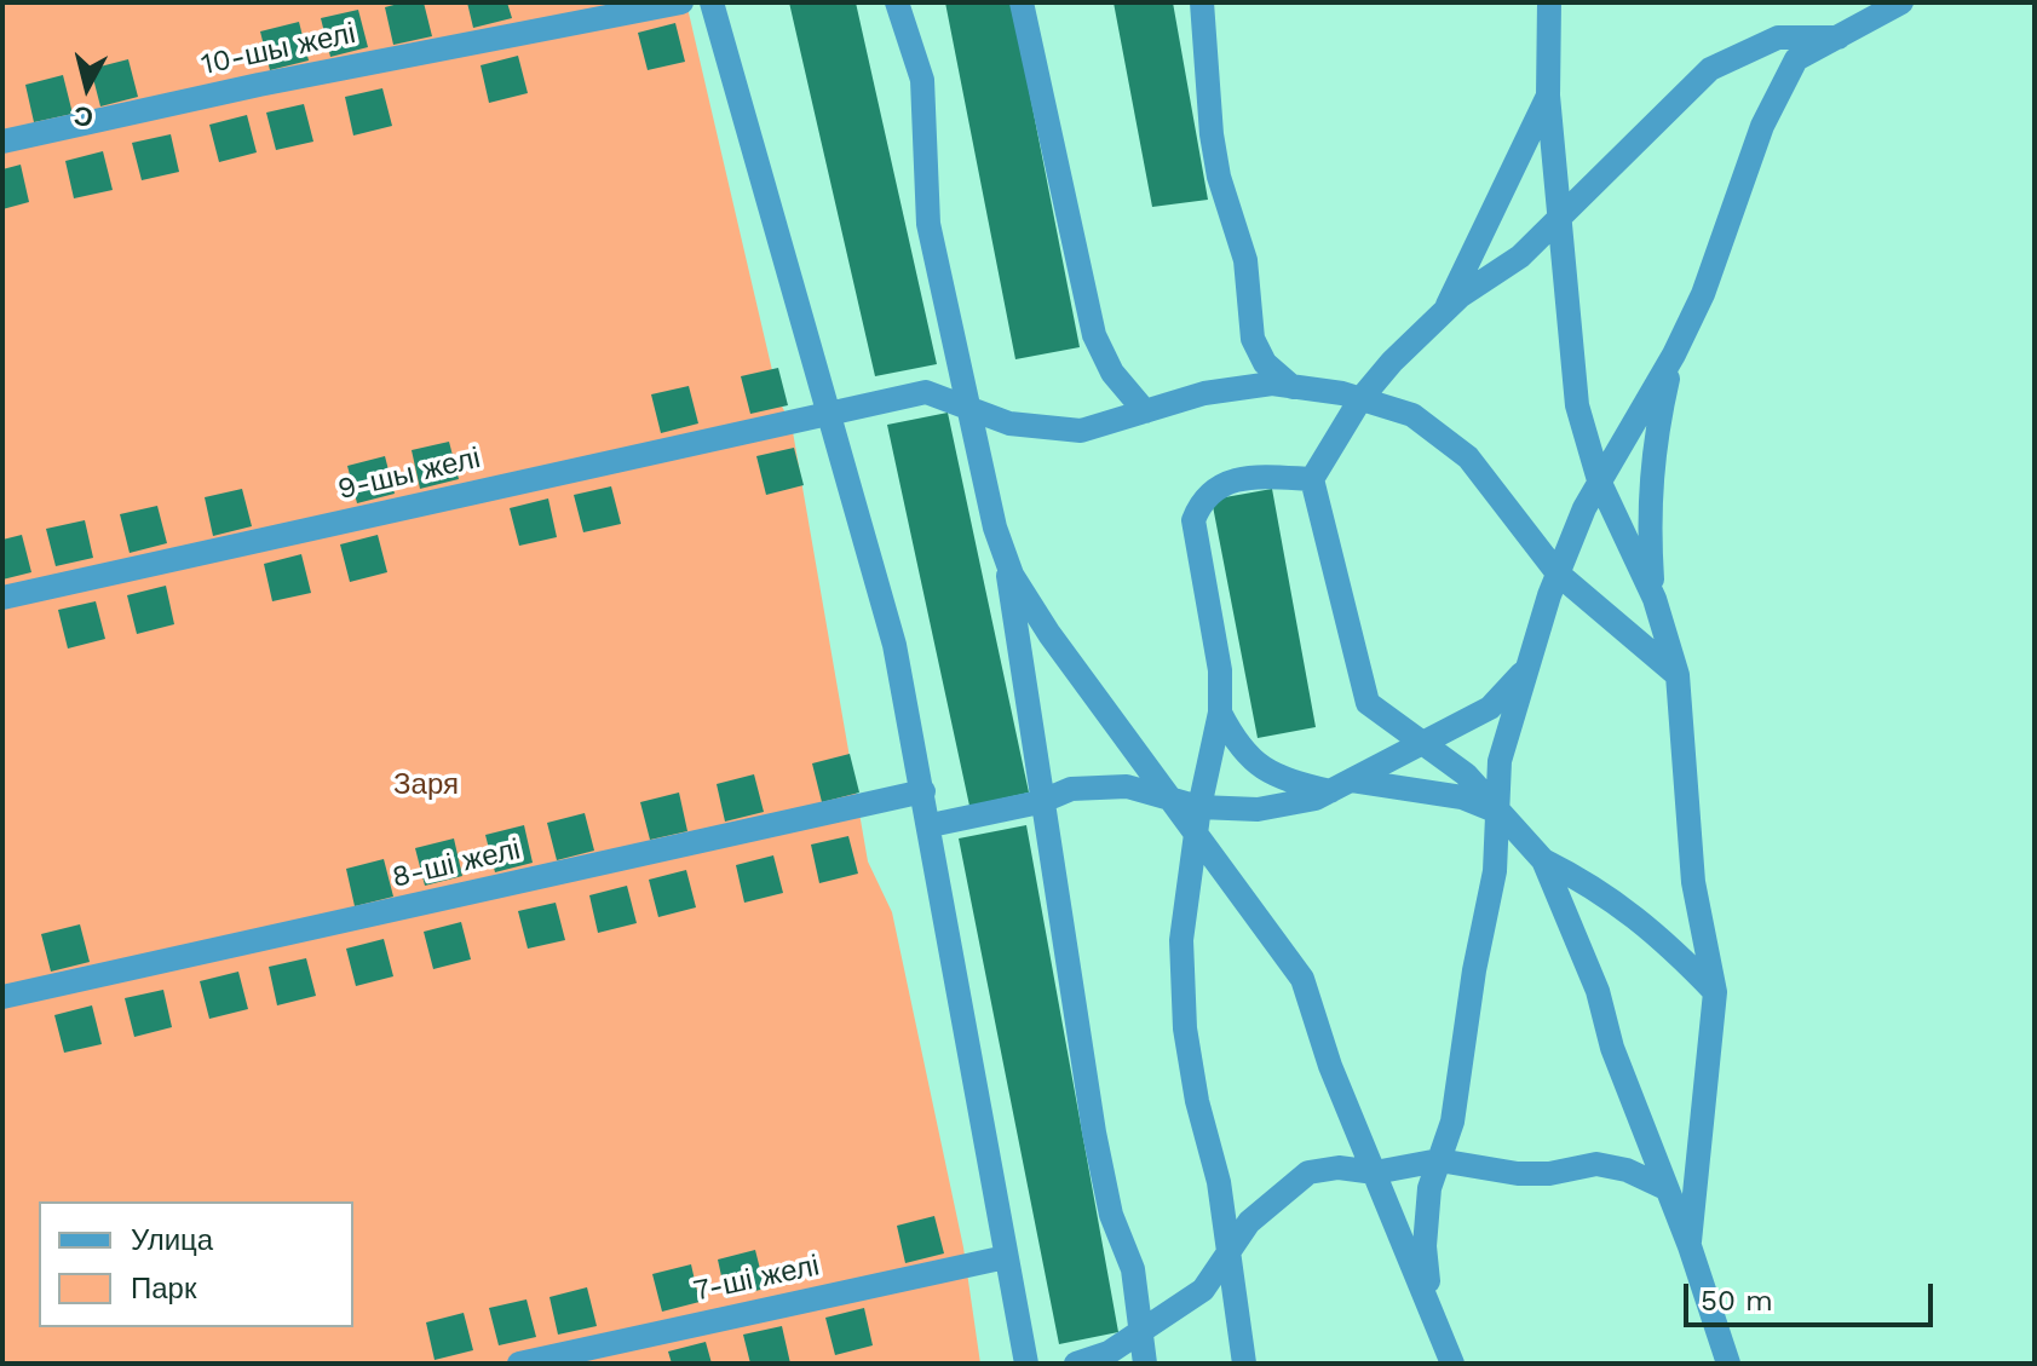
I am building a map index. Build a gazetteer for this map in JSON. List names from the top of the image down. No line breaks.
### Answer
{"streets":{"street":["10-шы желі","9-шы желі","8-ші желі","7-ші желі"]},"parks":["Заря"],"legend":["Улица","Парк"],"scale_bar":"50 m","north":"bottom"}
